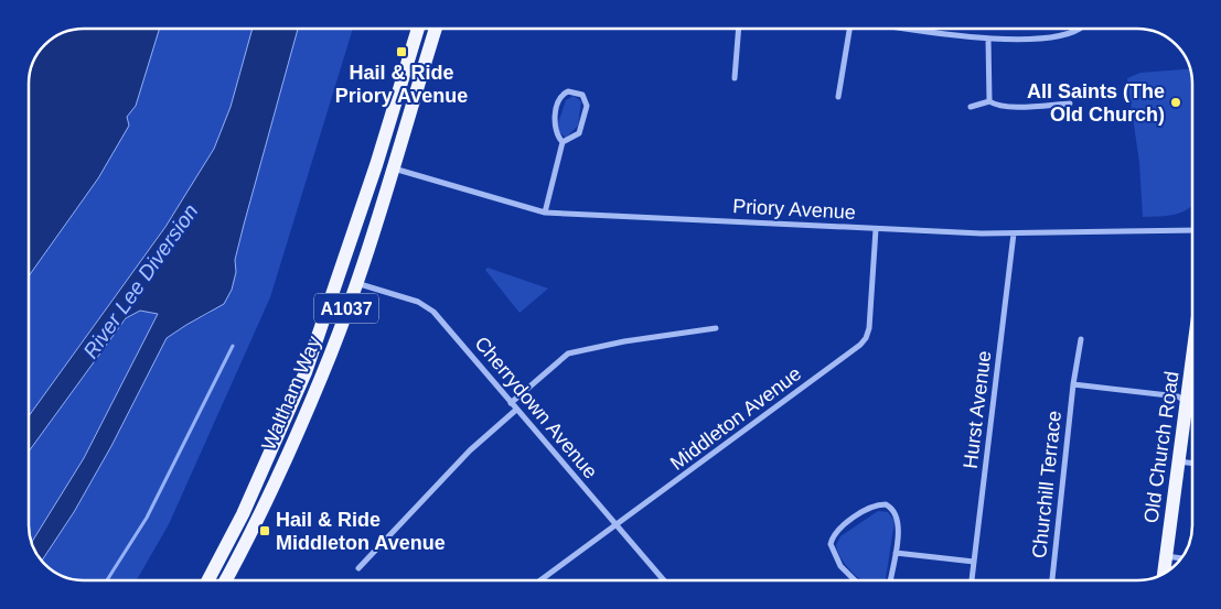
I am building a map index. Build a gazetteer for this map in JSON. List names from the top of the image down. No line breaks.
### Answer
{"streets":{"main road":["A1037","Waltham Way","Old Church Road"],"street":["Priory Avenue","Cherrydown Avenue","Hurst Avenue","Middleton Avenue","Churchill Terrace"]},"crossings":[["Priory Avenue","Waltham Way"],["Priory Avenue","Hurst Avenue"],["Priory Avenue","Middleton Avenue"],["A1037","Waltham Way"],["Waltham Way","Cherrydown Avenue"],["Cherrydown Avenue","Middleton Avenue"]],"water":["River Lee Diversion"],"places":{"transit":["Hail & Ride Priory Avenue","Hail & Ride Middleton Avenue"],"other":["All Saints (The Old Church)"]}}
